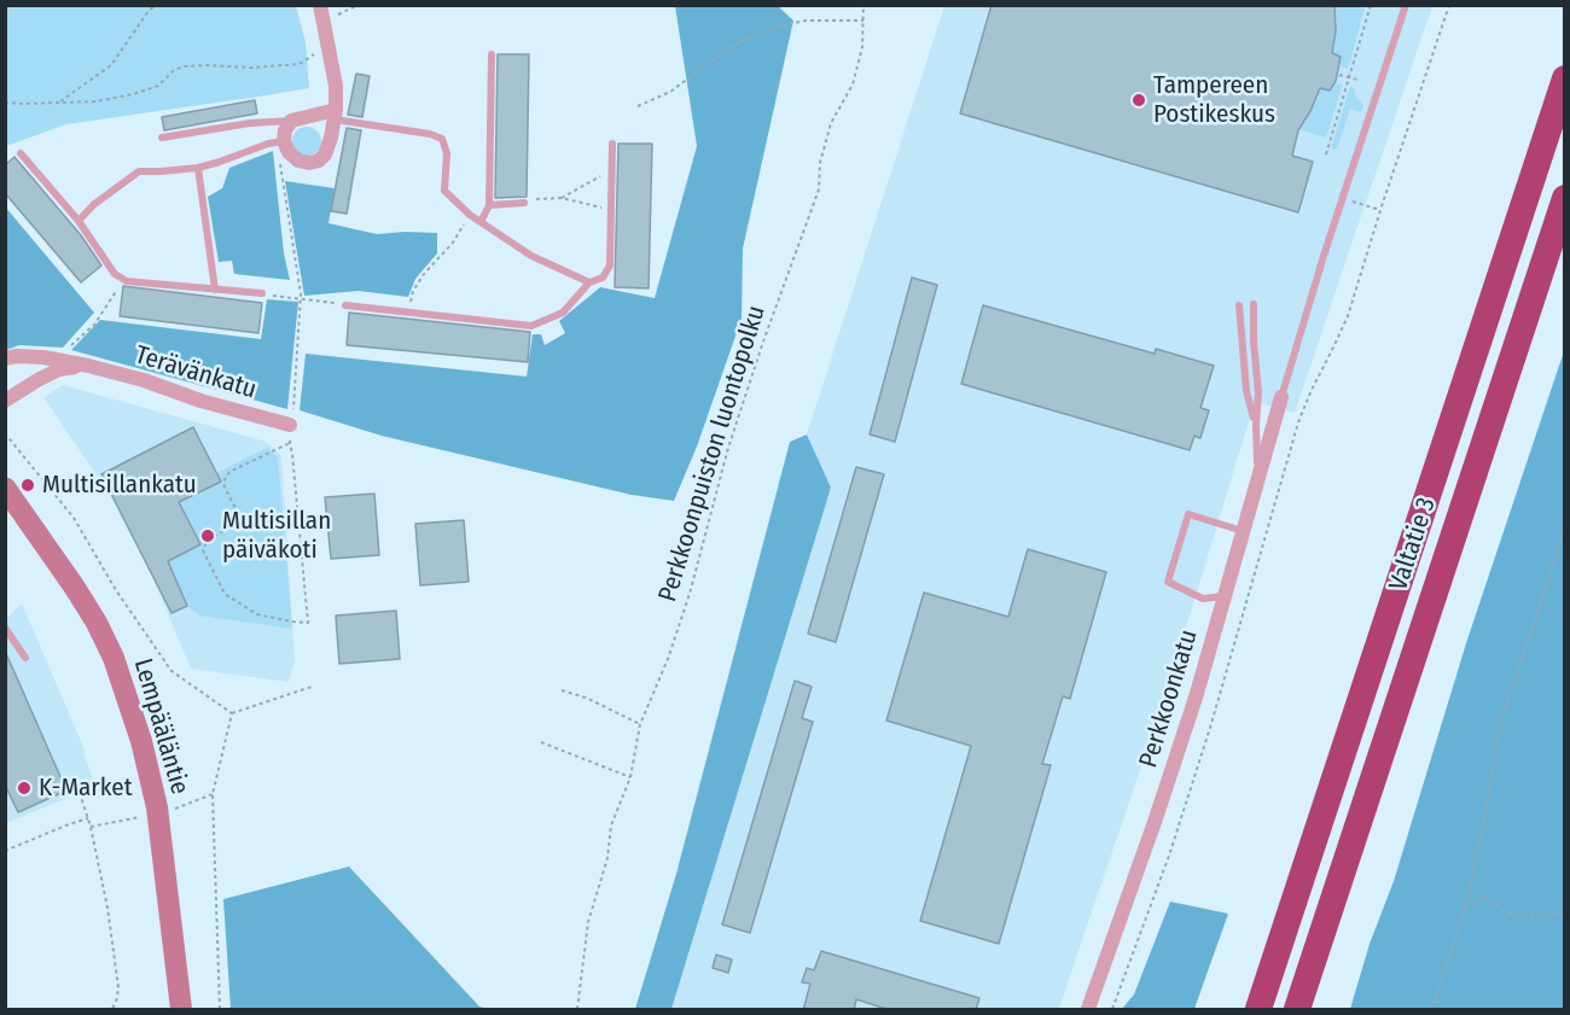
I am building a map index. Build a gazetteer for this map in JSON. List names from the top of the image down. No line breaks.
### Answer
{"streets":{"highway":["Valtatie 3"],"main road":["Lempääläntie"],"street":["Terävänkatu","Perkkoonkatu"],"path":["Perkkoonpuiston luontopolku"]},"places":["Tampereen Postikeskus","Multisillankatu","Multisillan päiväkoti","K-Market"]}
